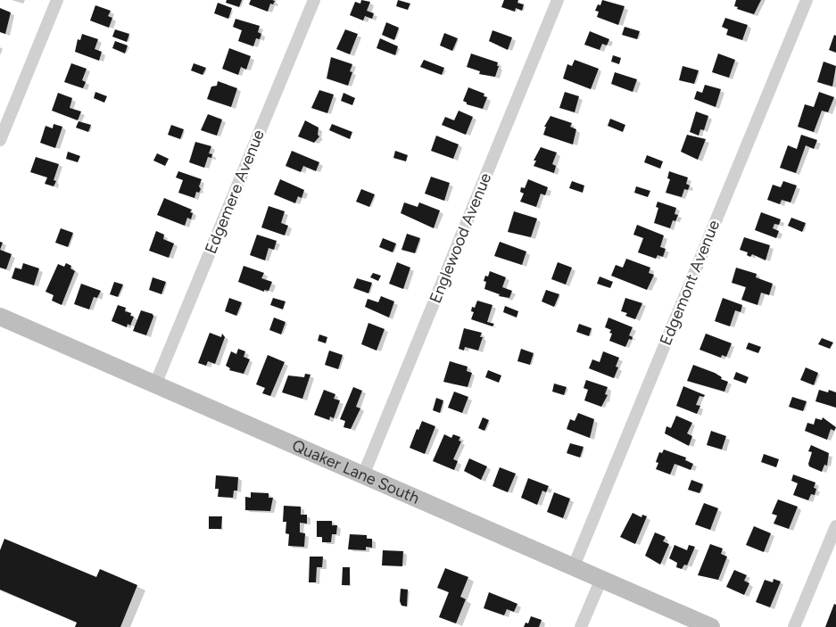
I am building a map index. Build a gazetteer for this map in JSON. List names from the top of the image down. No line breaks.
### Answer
{"streets":{"main road":["Quaker Lane South"],"street":["Edgemere Avenue","Englewood Avenue","Edgemont Avenue"]},"crossings":[["Edgemere Avenue","Quaker Lane South"],["Englewood Avenue","Quaker Lane South"],["Edgemont Avenue","Quaker Lane South"]]}
